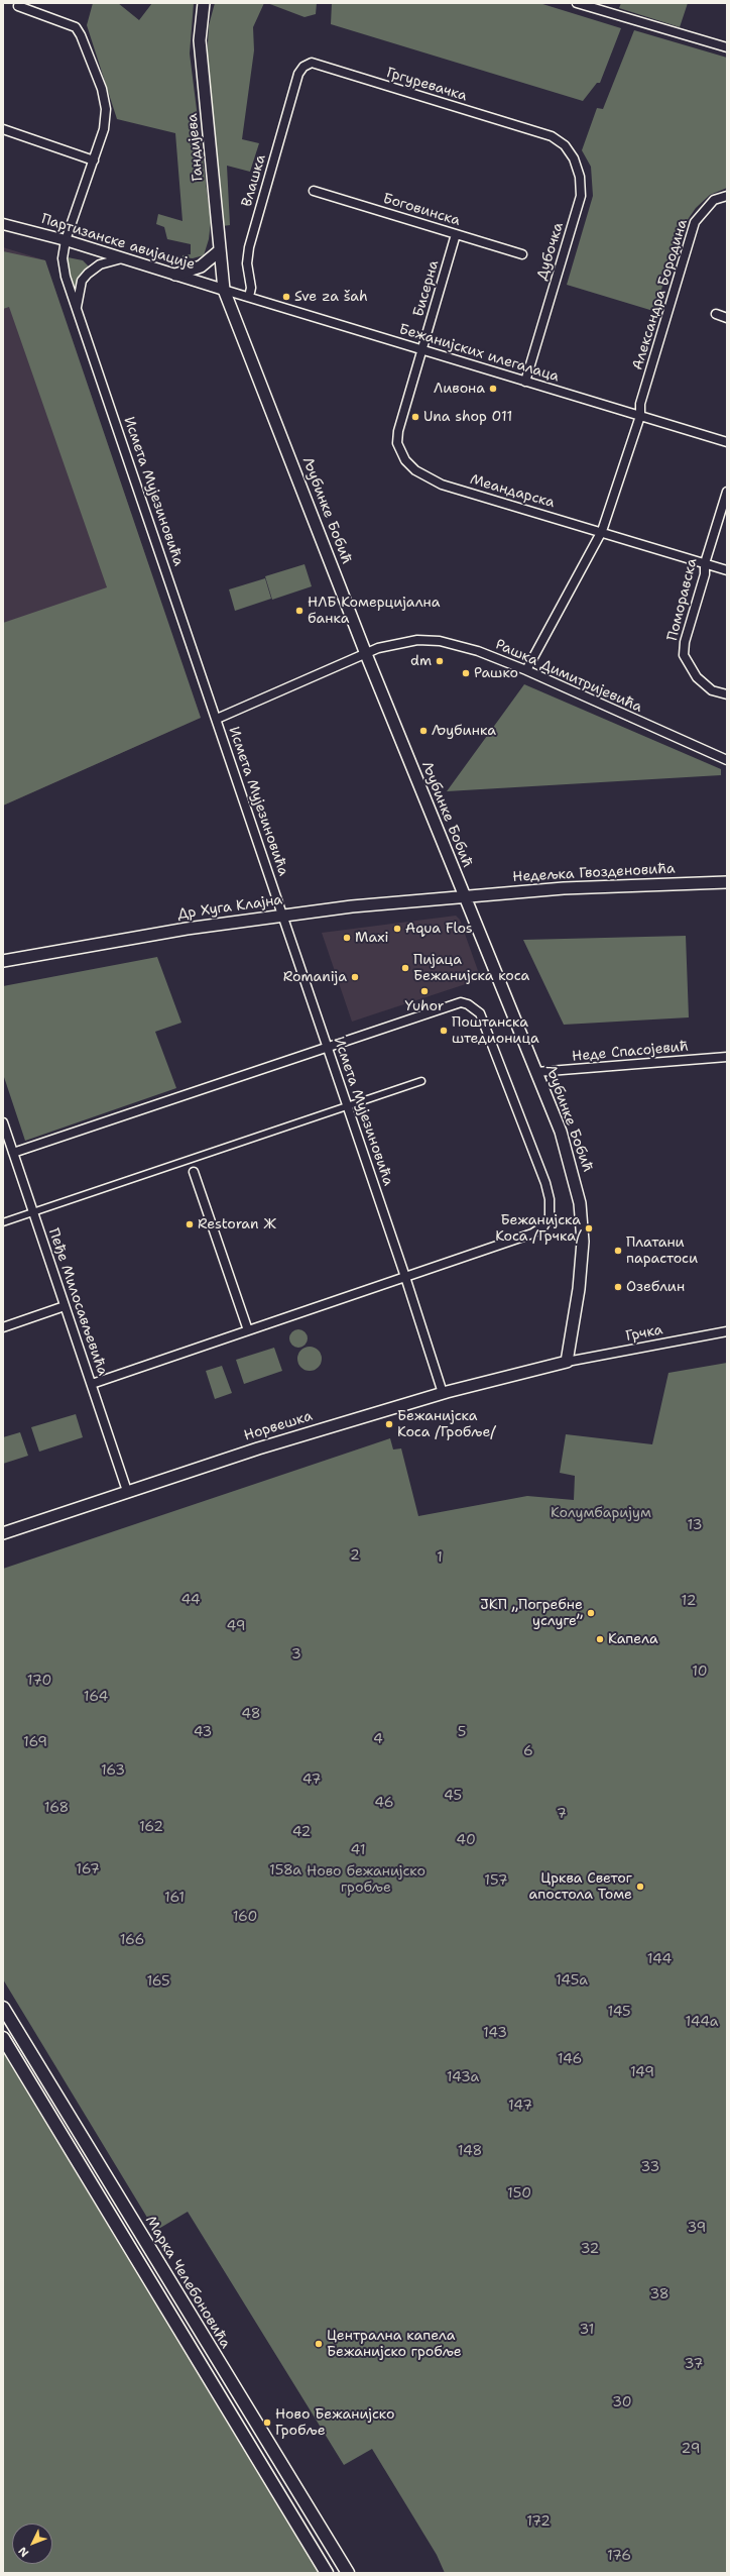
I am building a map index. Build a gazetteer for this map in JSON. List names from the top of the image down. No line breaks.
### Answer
{"streets":{"main road":["Гандијева","Љубинке Бобић","Недељка Гвозденовића","Др Хуга Клајна","Норвешка","Марка Челебоновића"],"street":["Гргуревачка","Влашка","Боговинска","Партизанске авијације","Дубочка","Бисерна","Александра Бородина","Бежанијских илегалаца","Исмета Мујезиновића","Меандарска","Поморавска","Рашка Димитријевића","Неде Спасојевић","Пеђе Милосављевића","Грчка"]},"crossings":[["Гргуревачка","Влашка"],["Гргуревачка","Дубочка"],["Гандијева","Партизанске авијације"],["Гандијева","Бежанијских илегалаца"],["Гандијева","Љубинке Бобић"],["Влашка","Бежанијских илегалаца"],["Боговинска","Бисерна"],["Партизанске авијације","Бежанијских илегалаца"],["Партизанске авијације","Исмета Мујезиновића"],["Партизанске авијације","Љубинке Бобић"],["Дубочка","Бежанијских илегалаца"],["Бисерна","Бежанијских илегалаца"],["Бисерна","Меандарска"],["Александра Бородина","Бежанијских илегалаца"],["Александра Бородина","Меандарска"],["Александра Бородина","Рашка Димитријевића"],["Бежанијских илегалаца","Меандарска"],["Бежанијских илегалаца","Љубинке Бобић"],["Исмета Мујезиновића","Рашка Димитријевића"],["Исмета Мујезиновића","Др Хуга Клајна"],["Исмета Мујезиновића","Норвешка"],["Меандарска","Поморавска"],["Љубинке Бобић","Рашка Димитријевића"],["Љубинке Бобић","Недељка Гвозденовића"],["Љубинке Бобић","Др Хуга Клајна"],["Љубинке Бобић","Неде Спасојевић"],["Љубинке Бобић","Грчка"],["Љубинке Бобић","Норвешка"],["Недељка Гвозденовића","Др Хуга Клајна"],["Пеђе Милосављевића","Норвешка"],["Грчка","Норвешка"]],"parks":["Колумбаријум","13","2","1","44","12","49","3","10","170","164","48","43","5","4","169","6","163","47","45","46","168","7","162","42","40","41","167","158a","Ново бежанијско гробље","157","161","160","166","144","145a","165","145","144a","143","146","149","143a","147","148","33","150","39","32","38","31","37","30","29","172","176"],"places":["Sve za šah","Ливона","Una shop 011","НЛБ Комерцијална банка","dm","Рашко","Љубинка","Aqua Flos","Maxi","Пијаца Бежанијска коса","Romanija","Yuhor","Поштанска штедионица","Restoran Ж","Бежанијска Коса /Грчка/","Платани парастоси","Озеблин","Бежанијска Коса /Гробље/","ЈКП „Погребне услуге”","Капела","Црква Светог апостола Томе","Централна капела Бежанијско гробље","Ново Бежанијско Гробље"],"north":"bottom left"}
